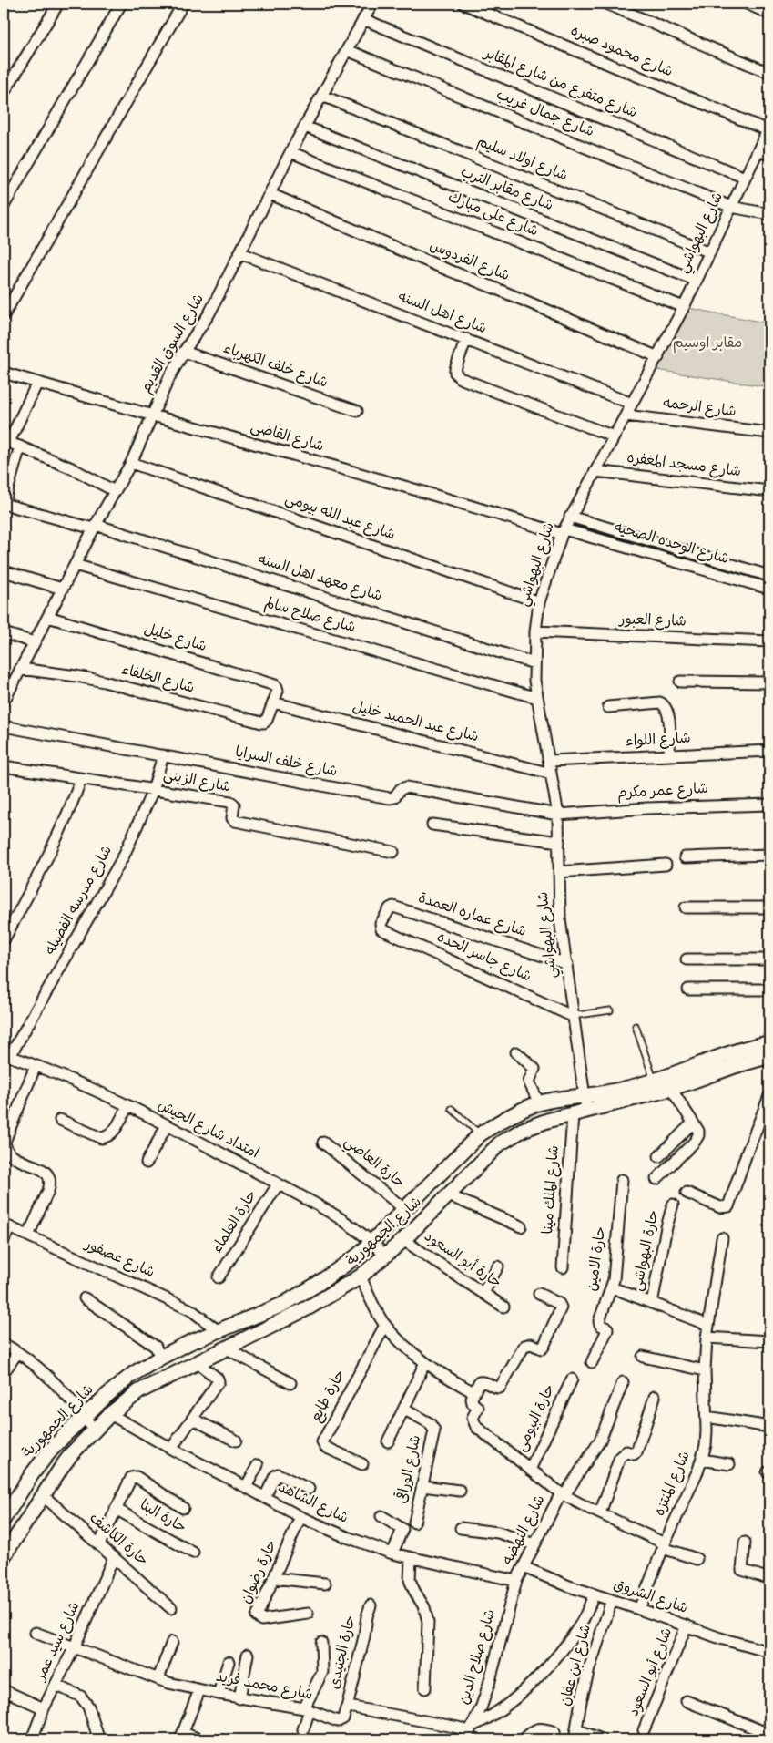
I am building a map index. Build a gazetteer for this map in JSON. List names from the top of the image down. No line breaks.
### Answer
{"streets":{"street":["شارع محمود صبره","شارع متفرع من شارع المقابر","شارع جمال غريب","شارع اولاد سليم","شارع مقابر الترب","شارع على مبارك","شارع البهواشي","شارع الفردوس","شارع اهل السنه","شارع السوق القديم","شارع خلف الكهرباء","شارع الرحمه","شارع القاضى","شارع مسجد المغفره","شارع عبد الله بيومى","شارع الوحده الصحيه","شارع معهد اهل السنه","شارع صلاح سالم","شارع العبور","شارع خليل","شارع الخلفاء","شارع عبد الحميد خليل","شارع اللواء","شارع خلف السرايا","شارع الزينى","شارع عمر مكرم","شارع مدرسه الفضيله","شارع عماره العمدة","شارع جاسر الحده","امتداد شارع الجيش","حارة العاصي","شارع الملك مينا","حارة العلماء","شارع الجمهورية","حارة البهواشى","حارة الامين","شارع عصفور","حارة أبو السعود","حارة طايع","حارة البيومى","شارع الوراقى","شارع المنتزه","شارع الشاهد","حارة البنا","شارع النهضه","حارة الكاشف","حارة رضوان","شارع الشروق","شارع سيد عمر","حارة الجنيدى","شارع صلاح الدين","شارع ابن عفان","شارع أبو السعود","شارع محمد فريد"]},"crossings":[["شارع محمود صبره","شارع البهواشي"],["شارع متفرع من شارع المقابر","شارع البهواشي"],["شارع متفرع من شارع المقابر","شارع السوق القديم"],["شارع جمال غريب","شارع البهواشي"],["شارع جمال غريب","شارع السوق القديم"],["شارع اولاد سليم","شارع البهواشي"],["شارع اولاد سليم","شارع السوق القديم"],["شارع مقابر الترب","شارع البهواشي"],["شارع مقابر الترب","شارع السوق القديم"],["شارع على مبارك","شارع البهواشي"],["شارع على مبارك","شارع السوق القديم"],["شارع البهواشي","شارع الفردوس"],["شارع البهواشي","شارع اهل السنه"],["شارع البهواشي","شارع الرحمه"],["شارع البهواشي","شارع القاضى"],["شارع البهواشي","شارع مسجد المغفره"],["شارع البهواشي","شارع عبد الله بيومى"],["شارع البهواشي","شارع الوحده الصحيه"],["شارع البهواشي","شارع معهد اهل السنه"],["شارع البهواشي","شارع صلاح سالم"],["شارع البهواشي","شارع العبور"],["شارع البهواشي","شارع عبد الحميد خليل"],["شارع البهواشي","شارع اللواء"],["شارع البهواشي","شارع خلف السرايا"],["شارع البهواشي","شارع عمر مكرم"],["شارع البهواشي","شارع عماره العمدة"],["شارع البهواشي","شارع جاسر الحده"],["شارع البهواشي","شارع الجمهورية"],["شارع الفردوس","شارع السوق القديم"],["شارع اهل السنه","شارع السوق القديم"],["شارع السوق القديم","شارع خلف الكهرباء"],["شارع السوق القديم","شارع القاضى"],["شارع السوق القديم","شارع عبد الله بيومى"],["شارع السوق القديم","شارع معهد اهل السنه"],["شارع السوق القديم","شارع صلاح سالم"],["شارع السوق القديم","شارع خليل"],["شارع السوق القديم","شارع الخلفاء"],["شارع القاضى","شارع الوحده الصحيه"],["شارع خليل","شارع الخلفاء"],["شارع خليل","شارع عبد الحميد خليل"],["شارع الخلفاء","شارع عبد الحميد خليل"],["شارع خلف السرايا","شارع عمر مكرم"],["شارع خلف السرايا","شارع مدرسه الفضيله"],["شارع الزينى","شارع مدرسه الفضيله"],["شارع مدرسه الفضيله","امتداد شارع الجيش"],["شارع عماره العمدة","شارع جاسر الحده"],["امتداد شارع الجيش","حارة العلماء"],["امتداد شارع الجيش","شارع الجمهورية"],["حارة العاصي","شارع الجمهورية"],["شارع الملك مينا","شارع الجمهورية"],["شارع الجمهورية","شارع عصفور"],["شارع الجمهورية","حارة أبو السعود"],["شارع الجمهورية","شارع الشاهد"],["شارع الجمهورية","حارة الكاشف"],["شارع المنتزه","شارع الشروق"],["شارع الشاهد","شارع النهضه"],["شارع الشاهد","حارة رضوان"],["شارع الشاهد","شارع صلاح الدين"],["شارع النهضه","شارع الشروق"],["شارع النهضه","شارع صلاح الدين"],["حارة الكاشف","شارع سيد عمر"],["شارع الشروق","شارع ابن عفان"],["شارع الشروق","شارع أبو السعود"],["شارع سيد عمر","شارع محمد فريد"],["حارة الجنيدى","شارع محمد فريد"]],"parks":["مقابر اوسيم"]}
